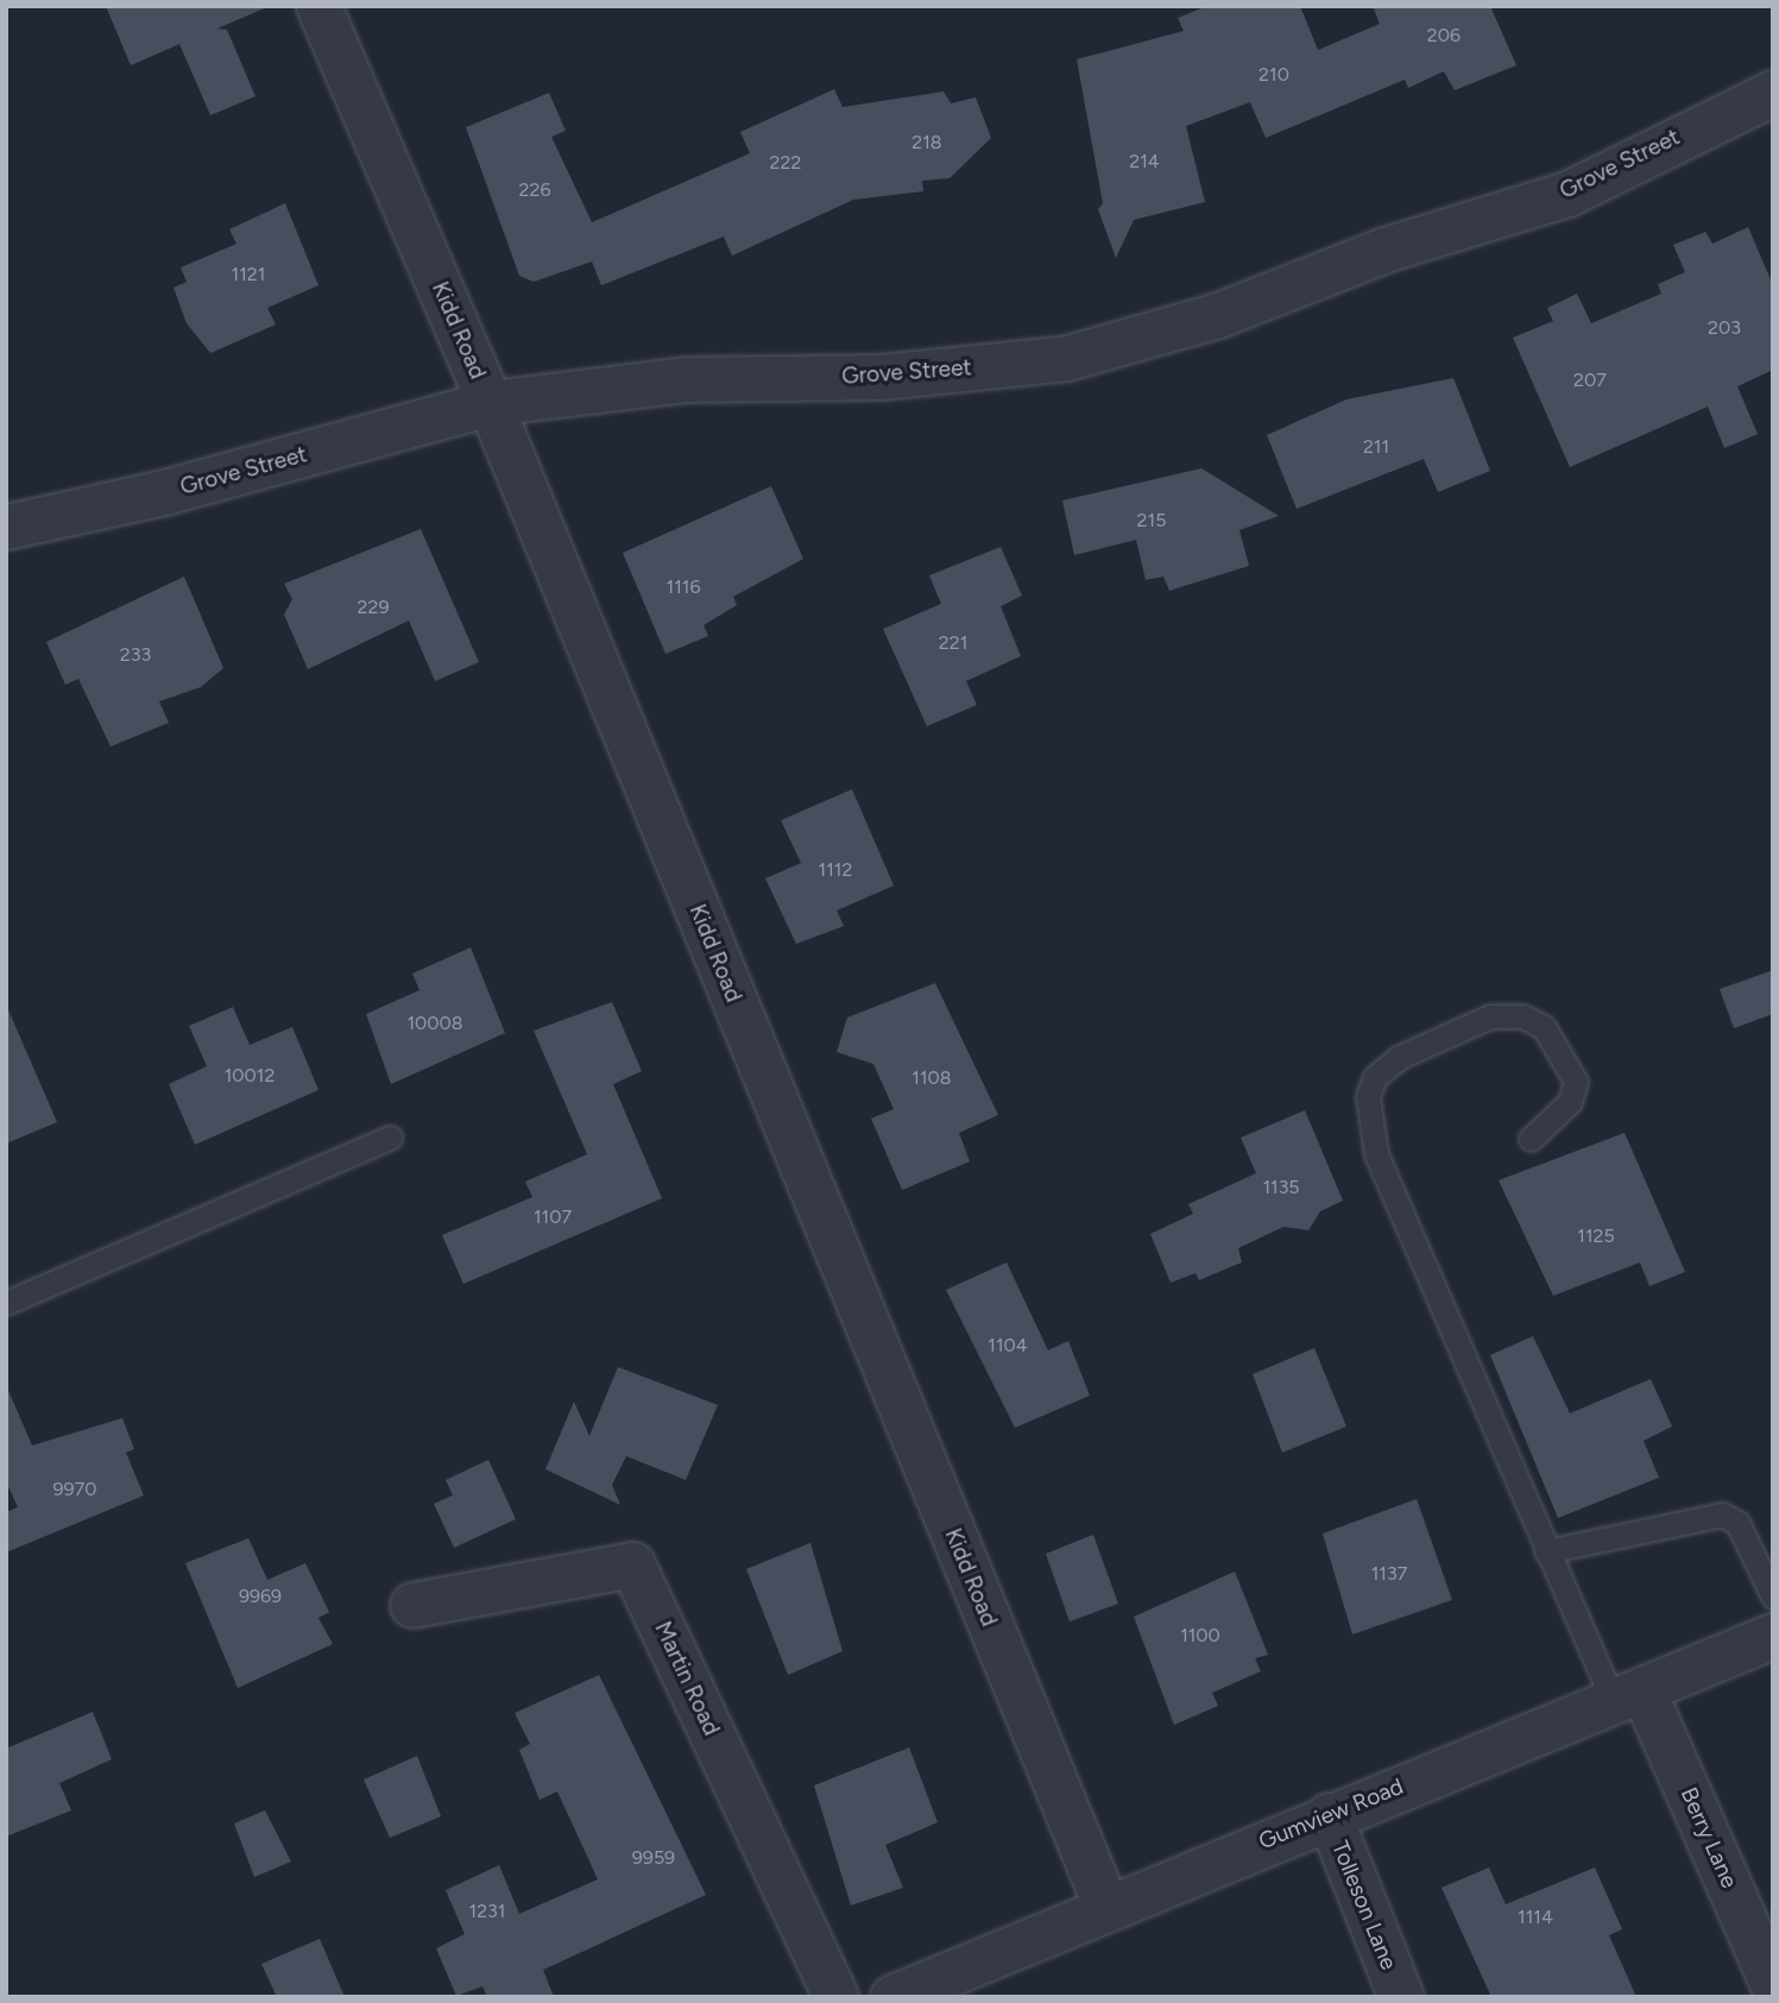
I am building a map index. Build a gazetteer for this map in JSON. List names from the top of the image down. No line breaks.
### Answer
{"streets":{"street":["Grove Street","Kidd Road","Martin Road","Gumview Road","Berry Lane","Tolleson Lane"]},"crossings":[["Grove Street","Kidd Road"],["Kidd Road","Gumview Road"],["Gumview Road","Berry Lane"],["Gumview Road","Tolleson Lane"]],"house_numbers":["206","210","218","214","222","226","1121","203","207","211","215","1116","229","221","233","1112","10008","10012","1108","1135","1107","1125","1104","9970","1137","9969","1100","9959","1231","1114"]}
